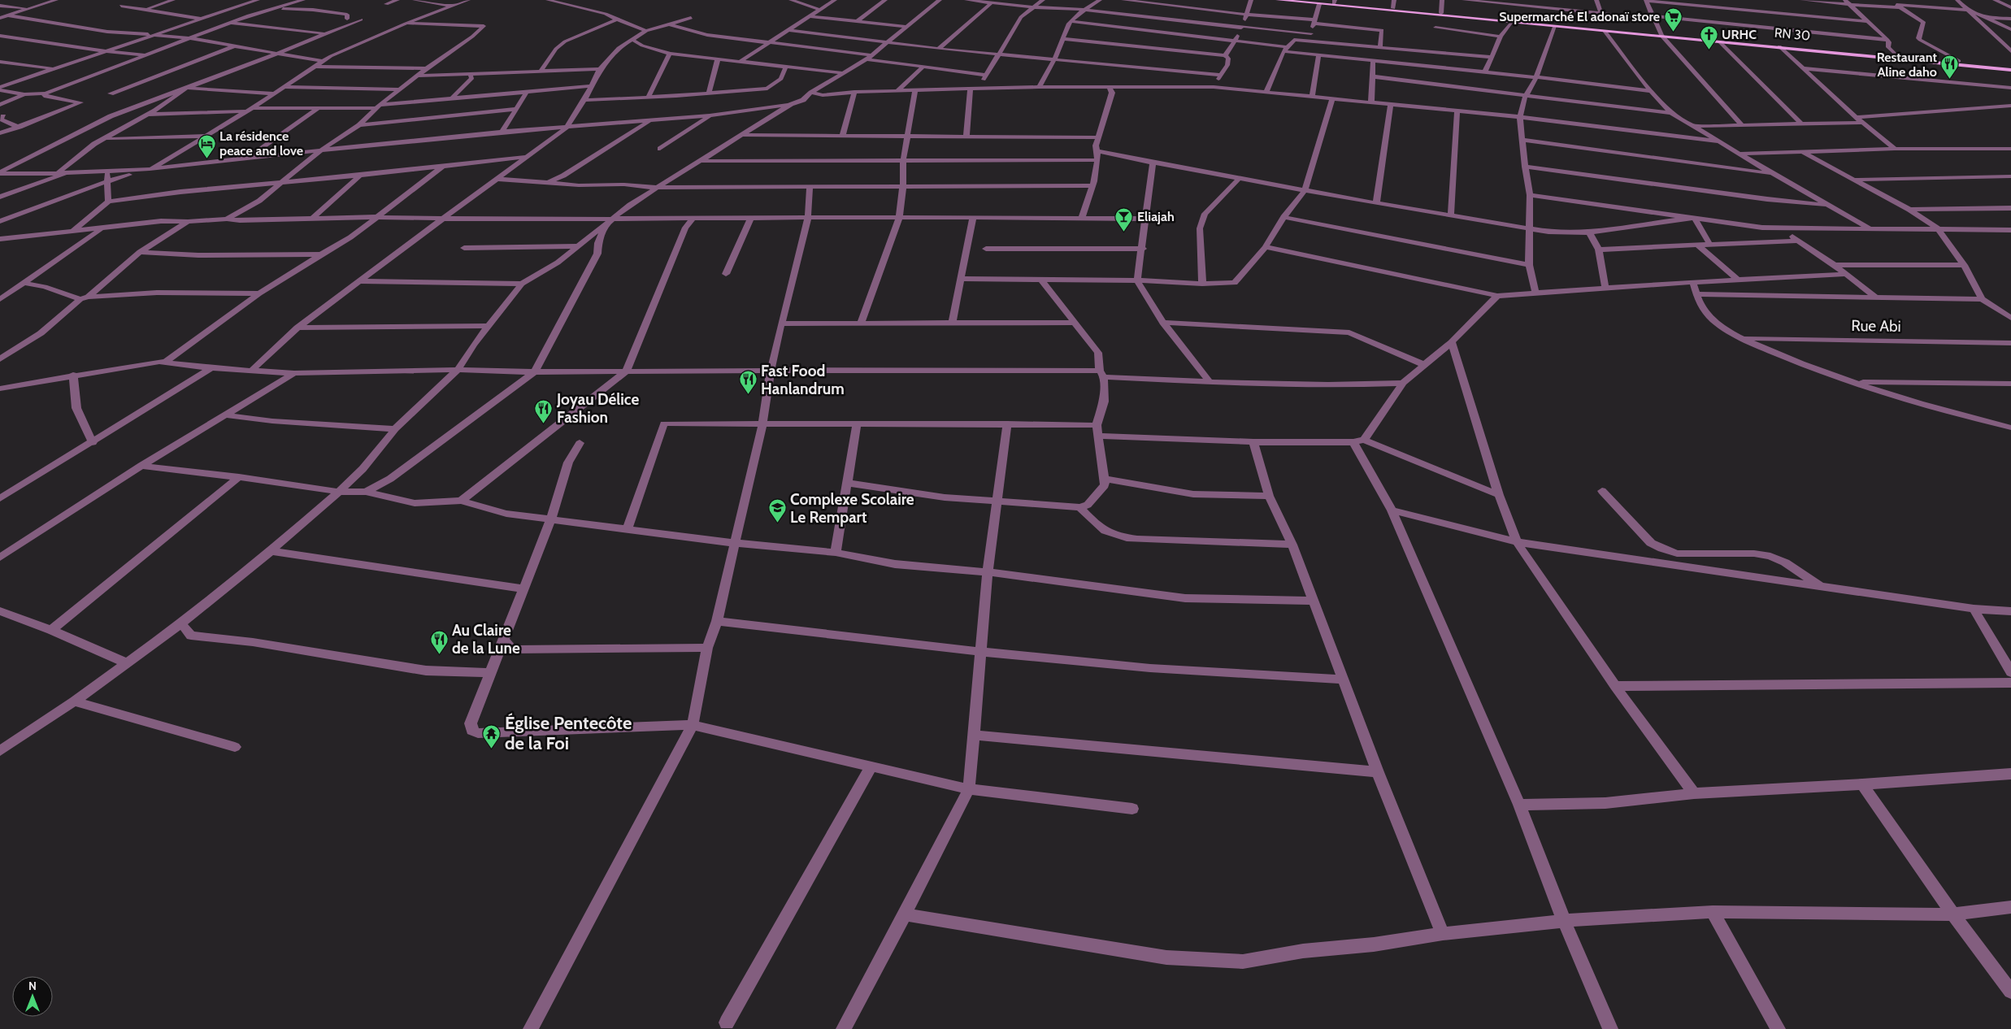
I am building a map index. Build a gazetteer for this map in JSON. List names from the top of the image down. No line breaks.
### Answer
{"streets":{"main road":["RN 30"],"street":["Rue Abi"]},"places":{"supermarket":["Supermarché El adonaï store"],"church":["URHC"],"restaurant":["Restaurant Aline daho","Fast Food Hanlandrum","Joyau Délice Fashion","Au Claire de la Lune"],"hotel":["La résidence peace and love"],"bar":["Eliajah"],"school or university":["Complexe Scolaire Le Rempart"],"temple":["Église Pentecôte de la Foi"]},"north":"top"}
